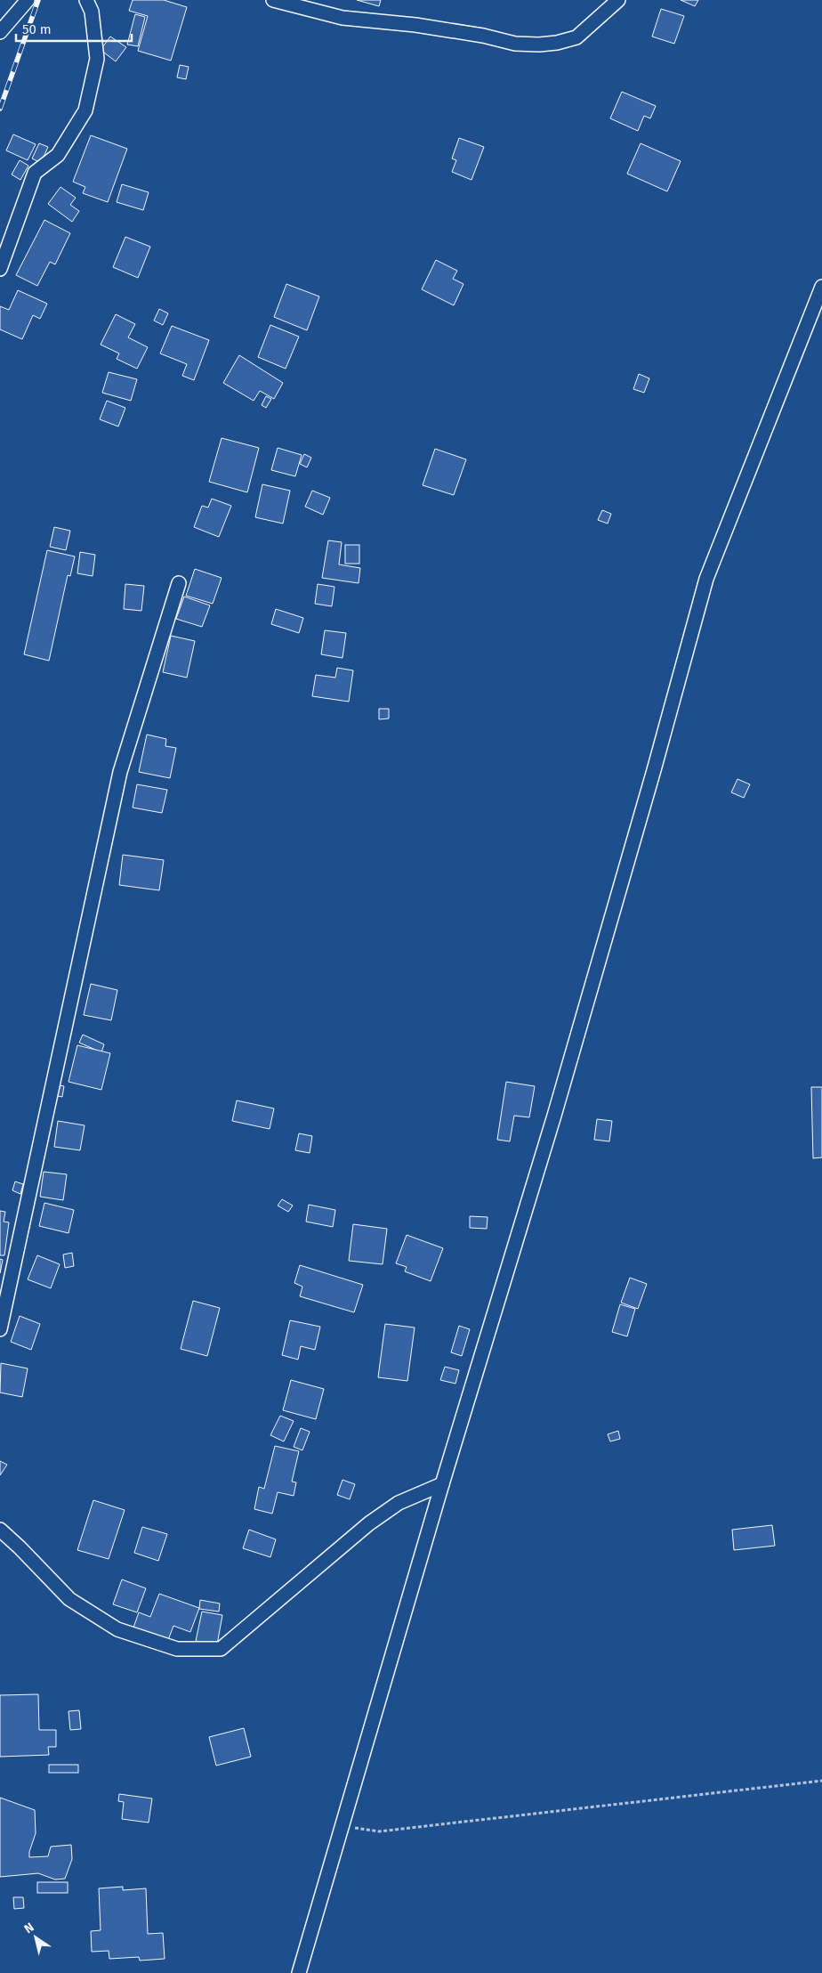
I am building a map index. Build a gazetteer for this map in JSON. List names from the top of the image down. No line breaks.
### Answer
{"scale_bar":"50 m","north":"top left"}
